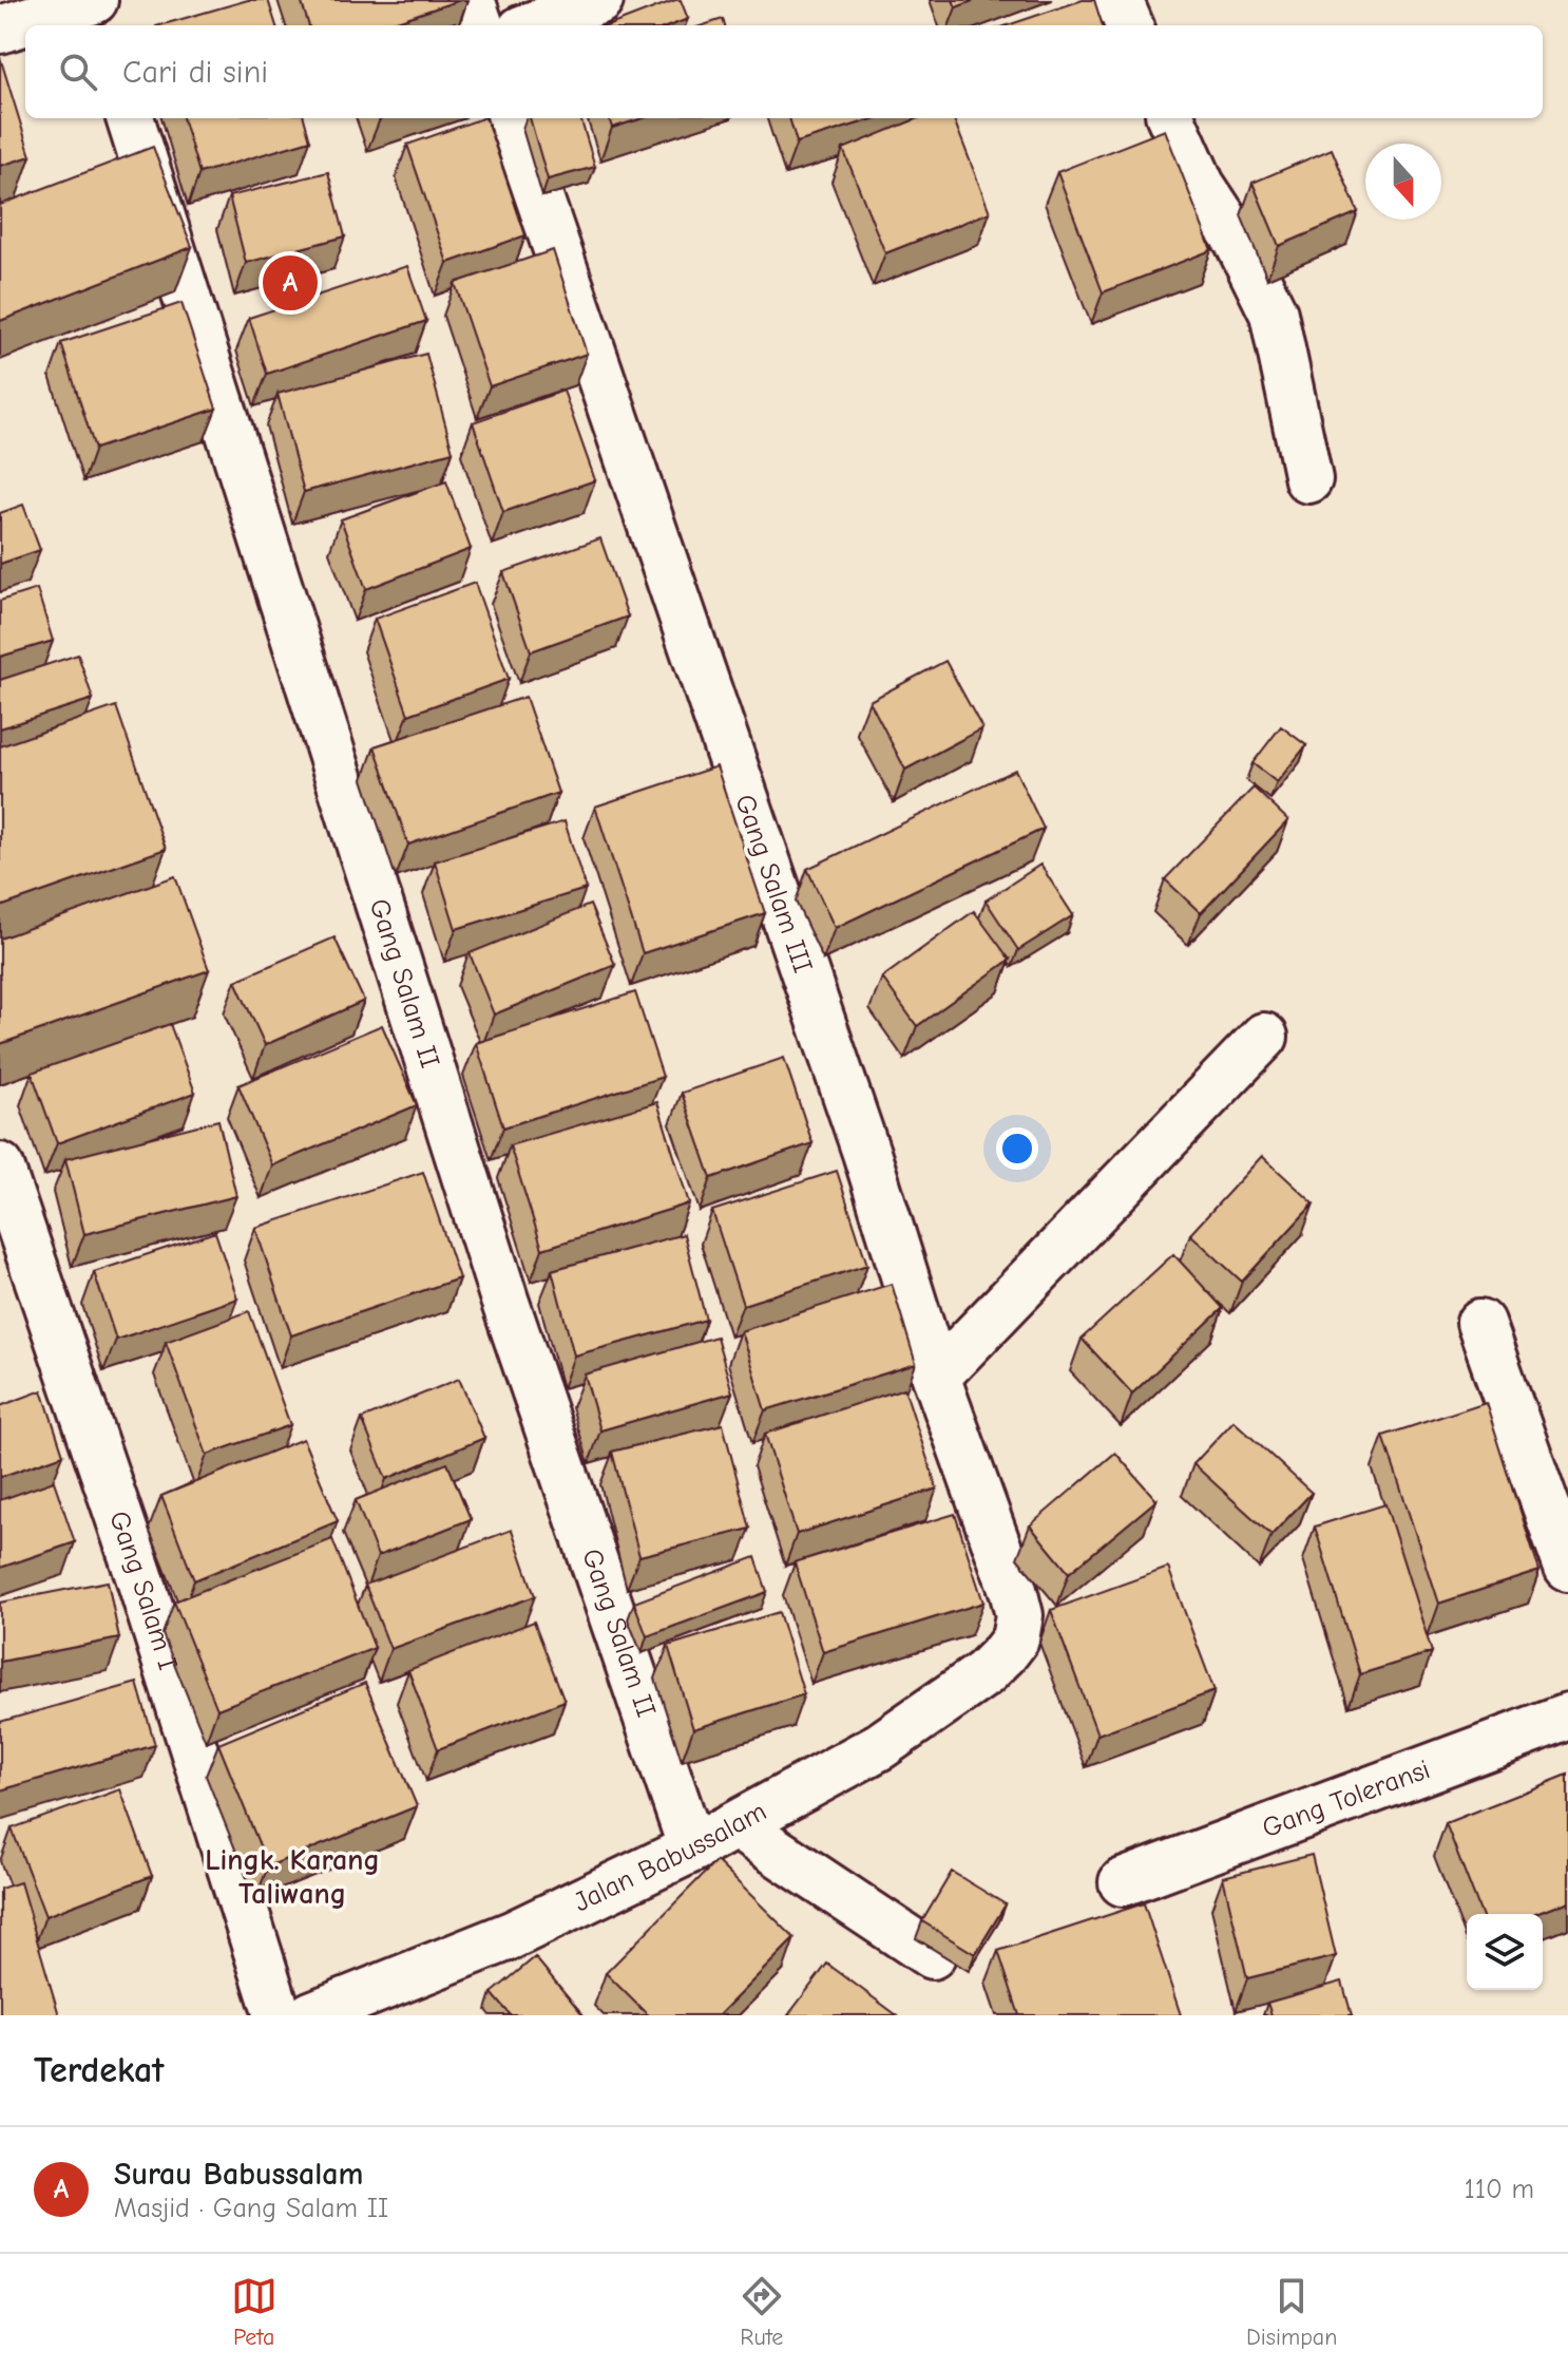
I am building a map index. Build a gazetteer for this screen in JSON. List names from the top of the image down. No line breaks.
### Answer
{"streets":{"street":["Gang Salam III","Gang Salam II","Gang Salam I","Gang Toleransi","Jalan Babussalam"]},"crossings":[["Gang Salam III","Jalan Babussalam"],["Gang Salam II","Jalan Babussalam"]],"districts":["Lingk. Karang Taliwang"],"north":"bottom","page":{"search":"Cari di sini","pins":"A","heading":"Terdekat","list":[{"mark":"A","name":"Surau Babussalam","note":"Masjid · Gang Salam II","value":"110 m"}],"nav":["Peta","Rute","Disimpan"]}}
